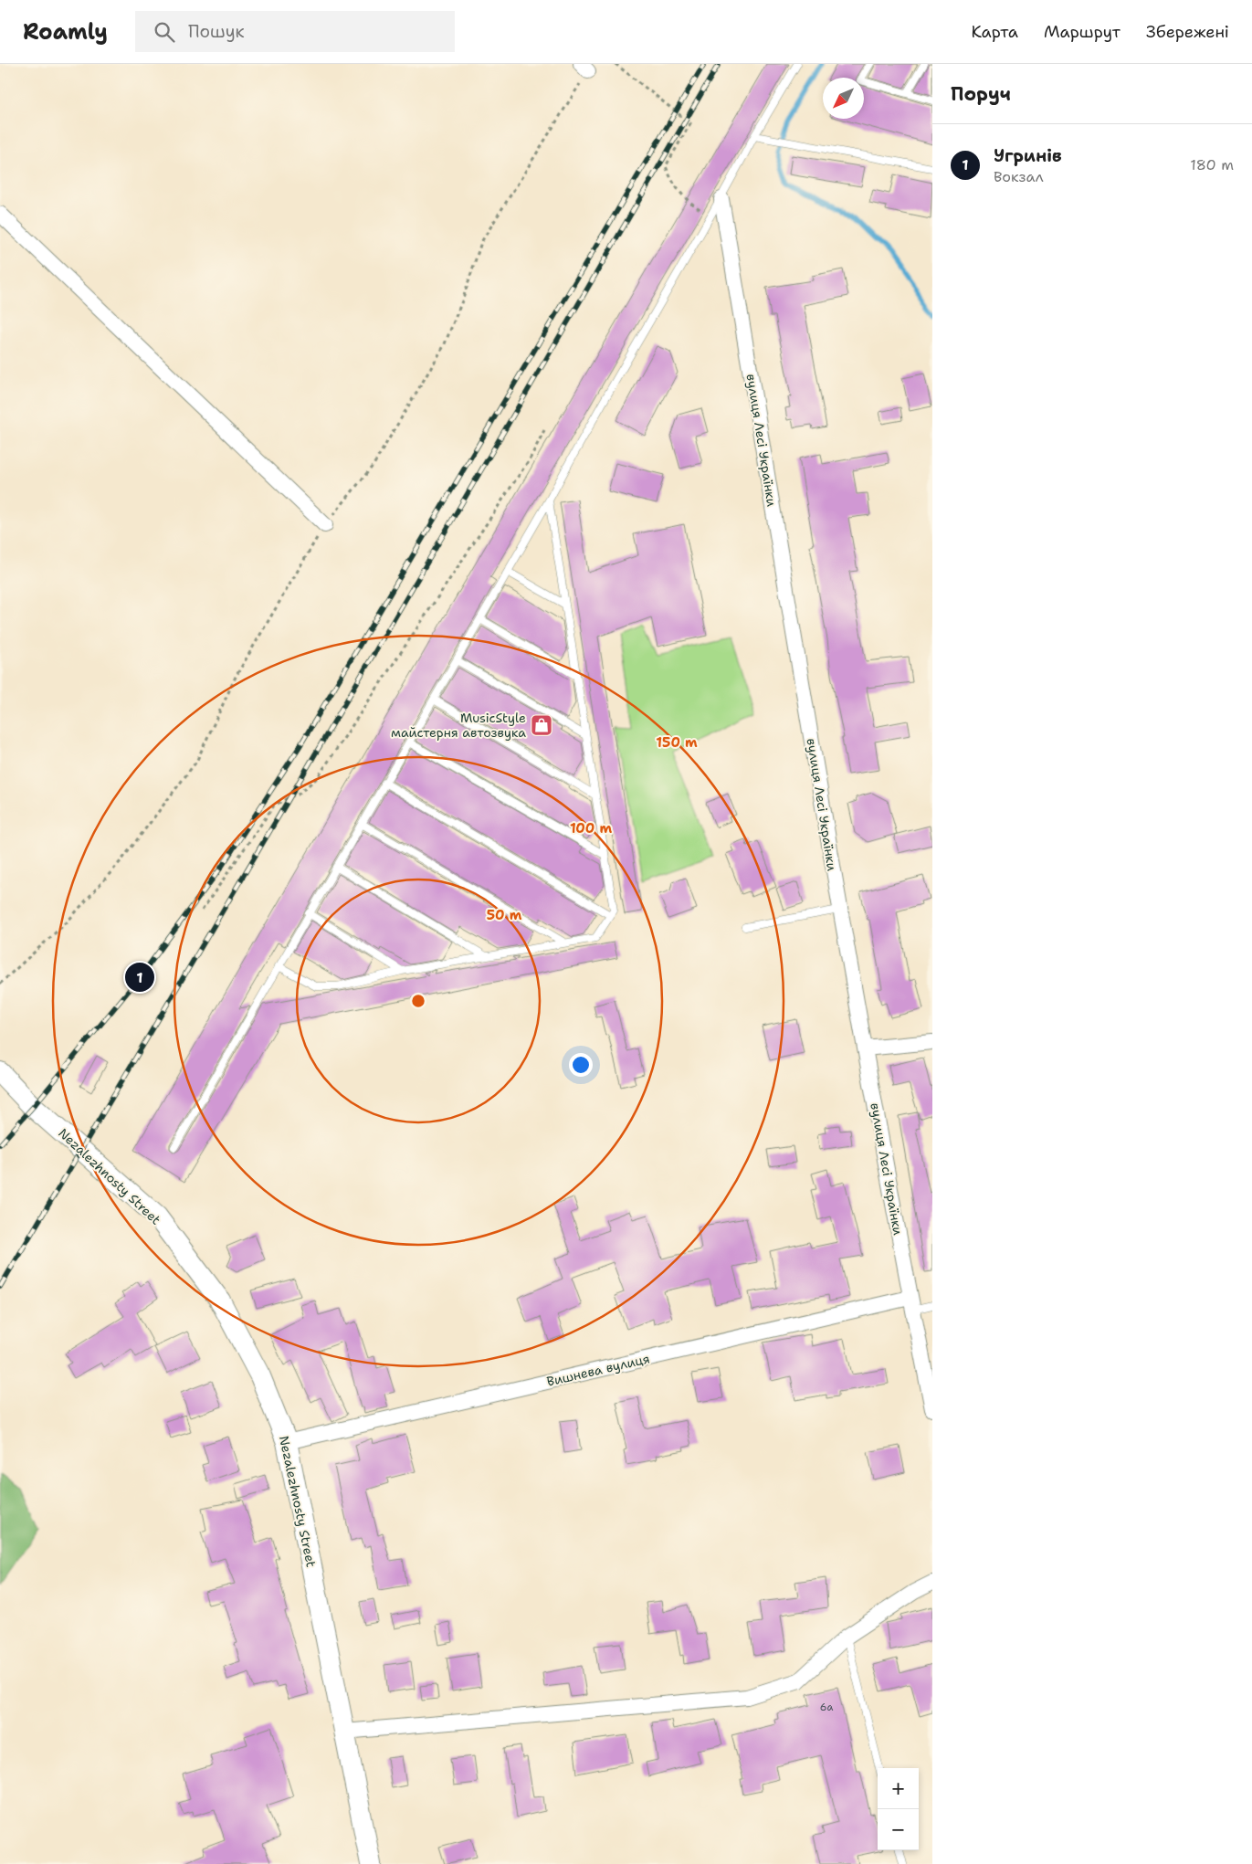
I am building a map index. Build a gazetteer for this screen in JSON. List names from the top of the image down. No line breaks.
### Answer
{"streets":{"street":["вулиця Лесі Українки","Nezalezhnosty Street","Вишнева вулиця"]},"crossings":[["вулиця Лесі Українки","Вишнева вулиця"],["Nezalezhnosty Street","Вишнева вулиця"]],"places":{"shop":["MusicStyle майстерня автозвука"]},"house_numbers":["6а"],"north":"bottom left","page":{"header":"Roamly","search":"Пошук","nav":["Карта","Маршрут","Збережені"],"heading":"Поруч","list":[{"mark":"1","name":"Угринів","note":"Вокзал","value":"180 m"}],"pins":"1","map_buttons":["+","−"]},"rings":["150 m","100 m","50 m"]}
